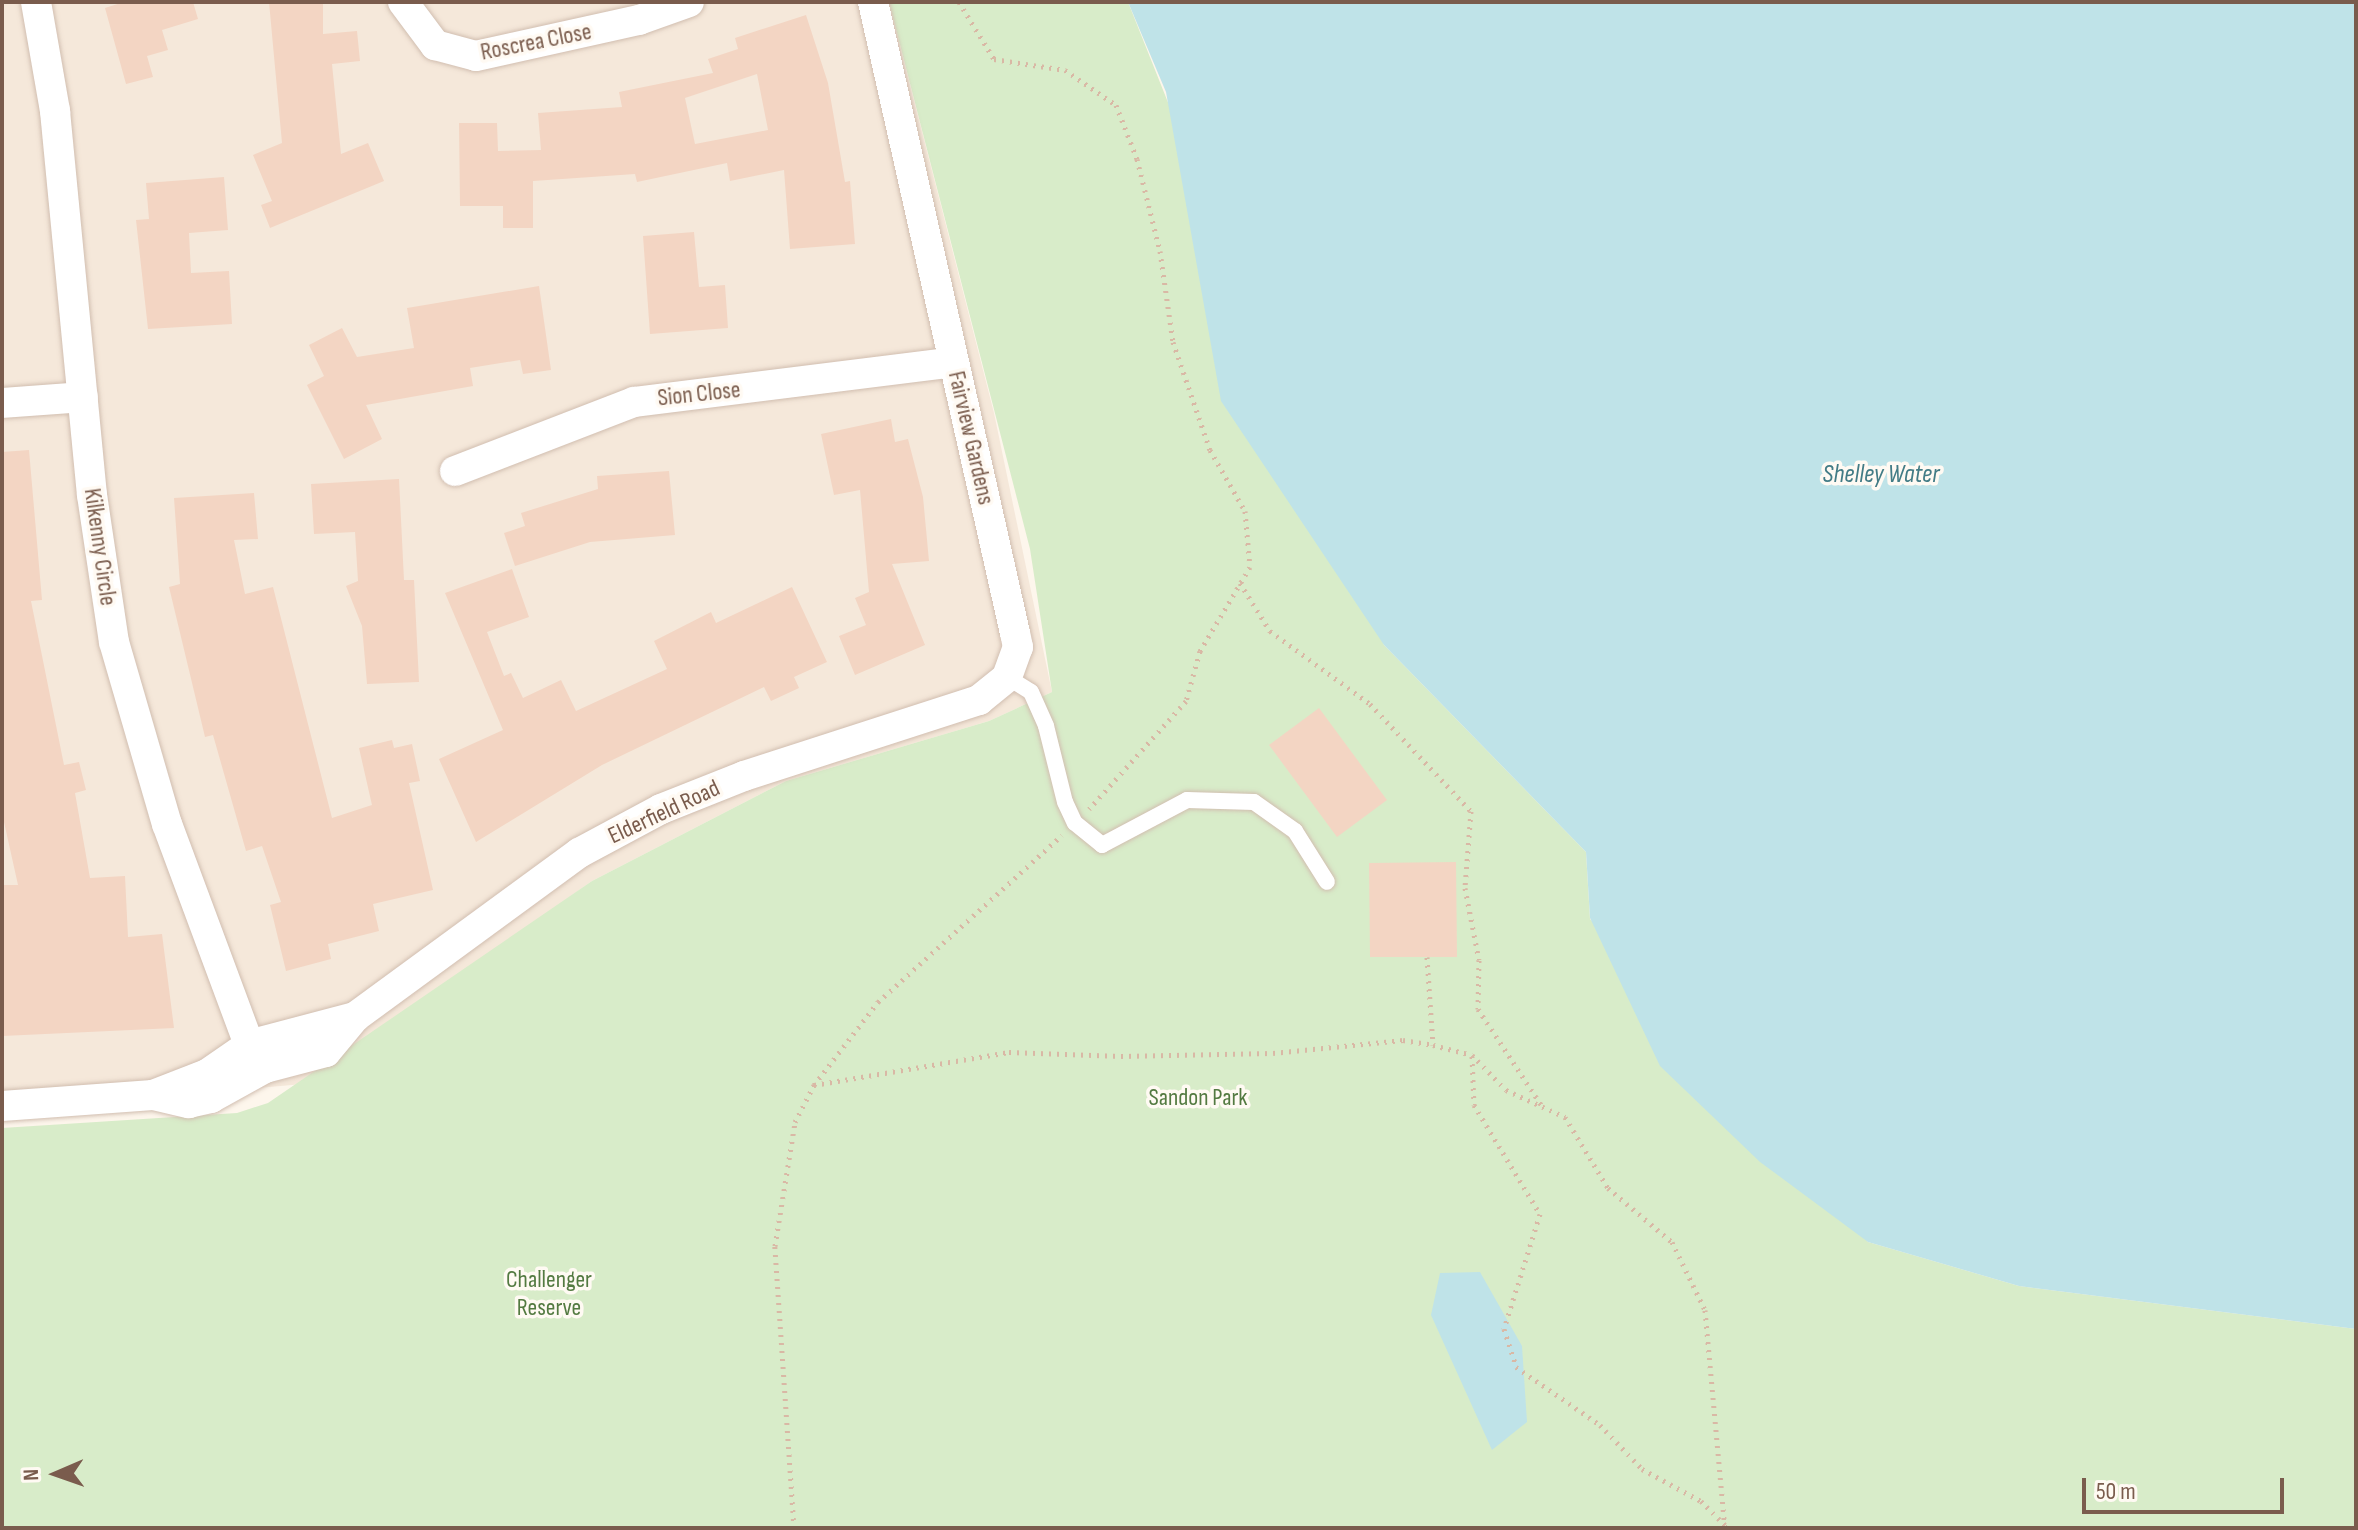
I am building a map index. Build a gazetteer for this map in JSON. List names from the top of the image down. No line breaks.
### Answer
{"streets":{"street":["Roscrea Close","Sion Close","Fairview Gardens","Kilkenny Circle","Elderfield Road"]},"crossings":[["Sion Close","Fairview Gardens"],["Fairview Gardens","Elderfield Road"],["Kilkenny Circle","Elderfield Road"]],"water":["Shelley Water"],"parks":["Sandon Park","Challenger Reserve"],"scale_bar":"50 m","north":"left"}
